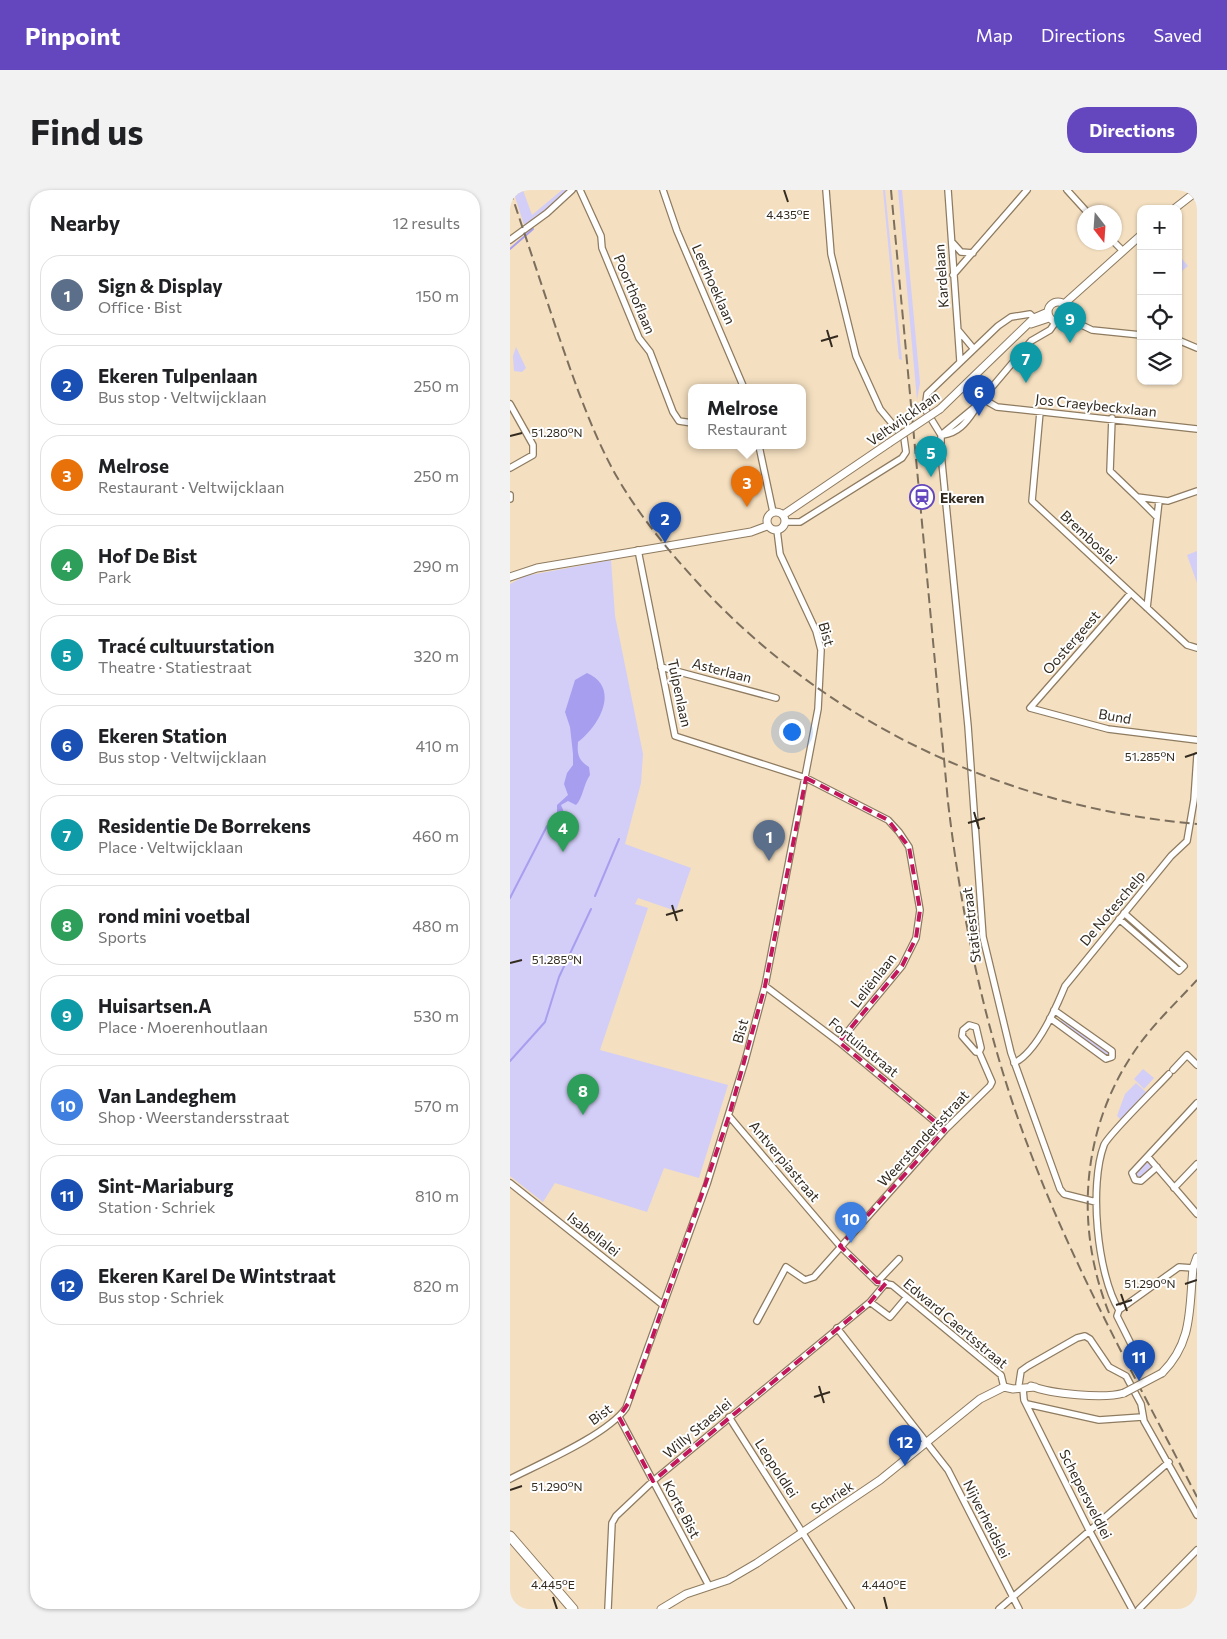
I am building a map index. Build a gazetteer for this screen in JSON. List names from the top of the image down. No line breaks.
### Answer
{"streets":{"street":["Kardelaan","Leerhoeklaan","Poorthoflaan","Jos Craeybeckxlaan","Veltwijcklaan","Bremboslei","Bist","Oostergeest","Asterlaan","Tulpenlaan","Bund","De Noteschelp","Statiestraat","Leliënlaan","Fortuinstraat","Weerstandersstraat","Antverpiastraat","Isabellalei","Edward Caertsstraat","Willy Staeslei","Leopoldlei","Schepersveldlei","Schriek","Korte Bist","Nijverheidslei"]},"crossings":[["Jos Craeybeckxlaan","Veltwijcklaan"],["Jos Craeybeckxlaan","Bremboslei"],["Veltwijcklaan","Bist"],["Veltwijcklaan","Statiestraat"],["Bremboslei","Oostergeest"],["Bist","Tulpenlaan"],["Bist","Leliënlaan"],["Bist","Fortuinstraat"],["Bist","Antverpiastraat"],["Bist","Isabellalei"],["Bist","Korte Bist"],["Oostergeest","Bund"],["Asterlaan","Tulpenlaan"],["Tulpenlaan","Leliënlaan"],["De Noteschelp","Statiestraat"],["Leliënlaan","Fortuinstraat"],["Fortuinstraat","Weerstandersstraat"],["Weerstandersstraat","Antverpiastraat"],["Antverpiastraat","Edward Caertsstraat"],["Edward Caertsstraat","Willy Staeslei"],["Edward Caertsstraat","Schriek"],["Willy Staeslei","Leopoldlei"],["Willy Staeslei","Korte Bist"],["Willy Staeslei","Nijverheidslei"],["Leopoldlei","Schriek"],["Schepersveldlei","Schriek"],["Schriek","Korte Bist"],["Schriek","Nijverheidslei"]],"places":{"station":["Ekeren"]},"north":"bottom","page":{"header":"Pinpoint","nav":["Map","Directions","Saved"],"buttons":"Directions","title":"Find us","heading":["Nearby","12 results"],"map_buttons":["+","−"],"list":[{"mark":"1","name":"Sign & Display","note":"Office · Bist","value":"150 m"},{"mark":"2","name":"Ekeren Tulpenlaan","note":"Bus stop · Veltwijcklaan","value":"250 m"},{"mark":"3","name":"Melrose","note":"Restaurant · Veltwijcklaan","value":"250 m"},{"mark":"4","name":"Hof De Bist","note":"Park","value":"290 m"},{"mark":"5","name":"Tracé cultuurstation","note":"Theatre · Statiestraat","value":"320 m"},{"mark":"6","name":"Ekeren Station","note":"Bus stop · Veltwijcklaan","value":"410 m"},{"mark":"7","name":"Residentie De Borrekens","note":"Place · Veltwijcklaan","value":"460 m"},{"mark":"8","name":"rond mini voetbal","note":"Sports","value":"480 m"},{"mark":"9","name":"Huisartsen.A","note":"Place · Moerenhoutlaan","value":"530 m"},{"mark":"10","name":"Van Landeghem","note":"Shop · Weerstandersstraat","value":"570 m"},{"mark":"11","name":"Sint-Mariaburg","note":"Station · Schriek","value":"810 m"},{"mark":"12","name":"Ekeren Karel De Wintstraat","note":"Bus stop · Schriek","value":"820 m"}],"pins":["9","7","6","5","3","2","4","1","8","10","11","12"],"popup":["Melrose","Restaurant"]},"coordinates":["4.435°E","51.280°N","51.285°N","51.290°N","4.445°E","4.440°E"]}
